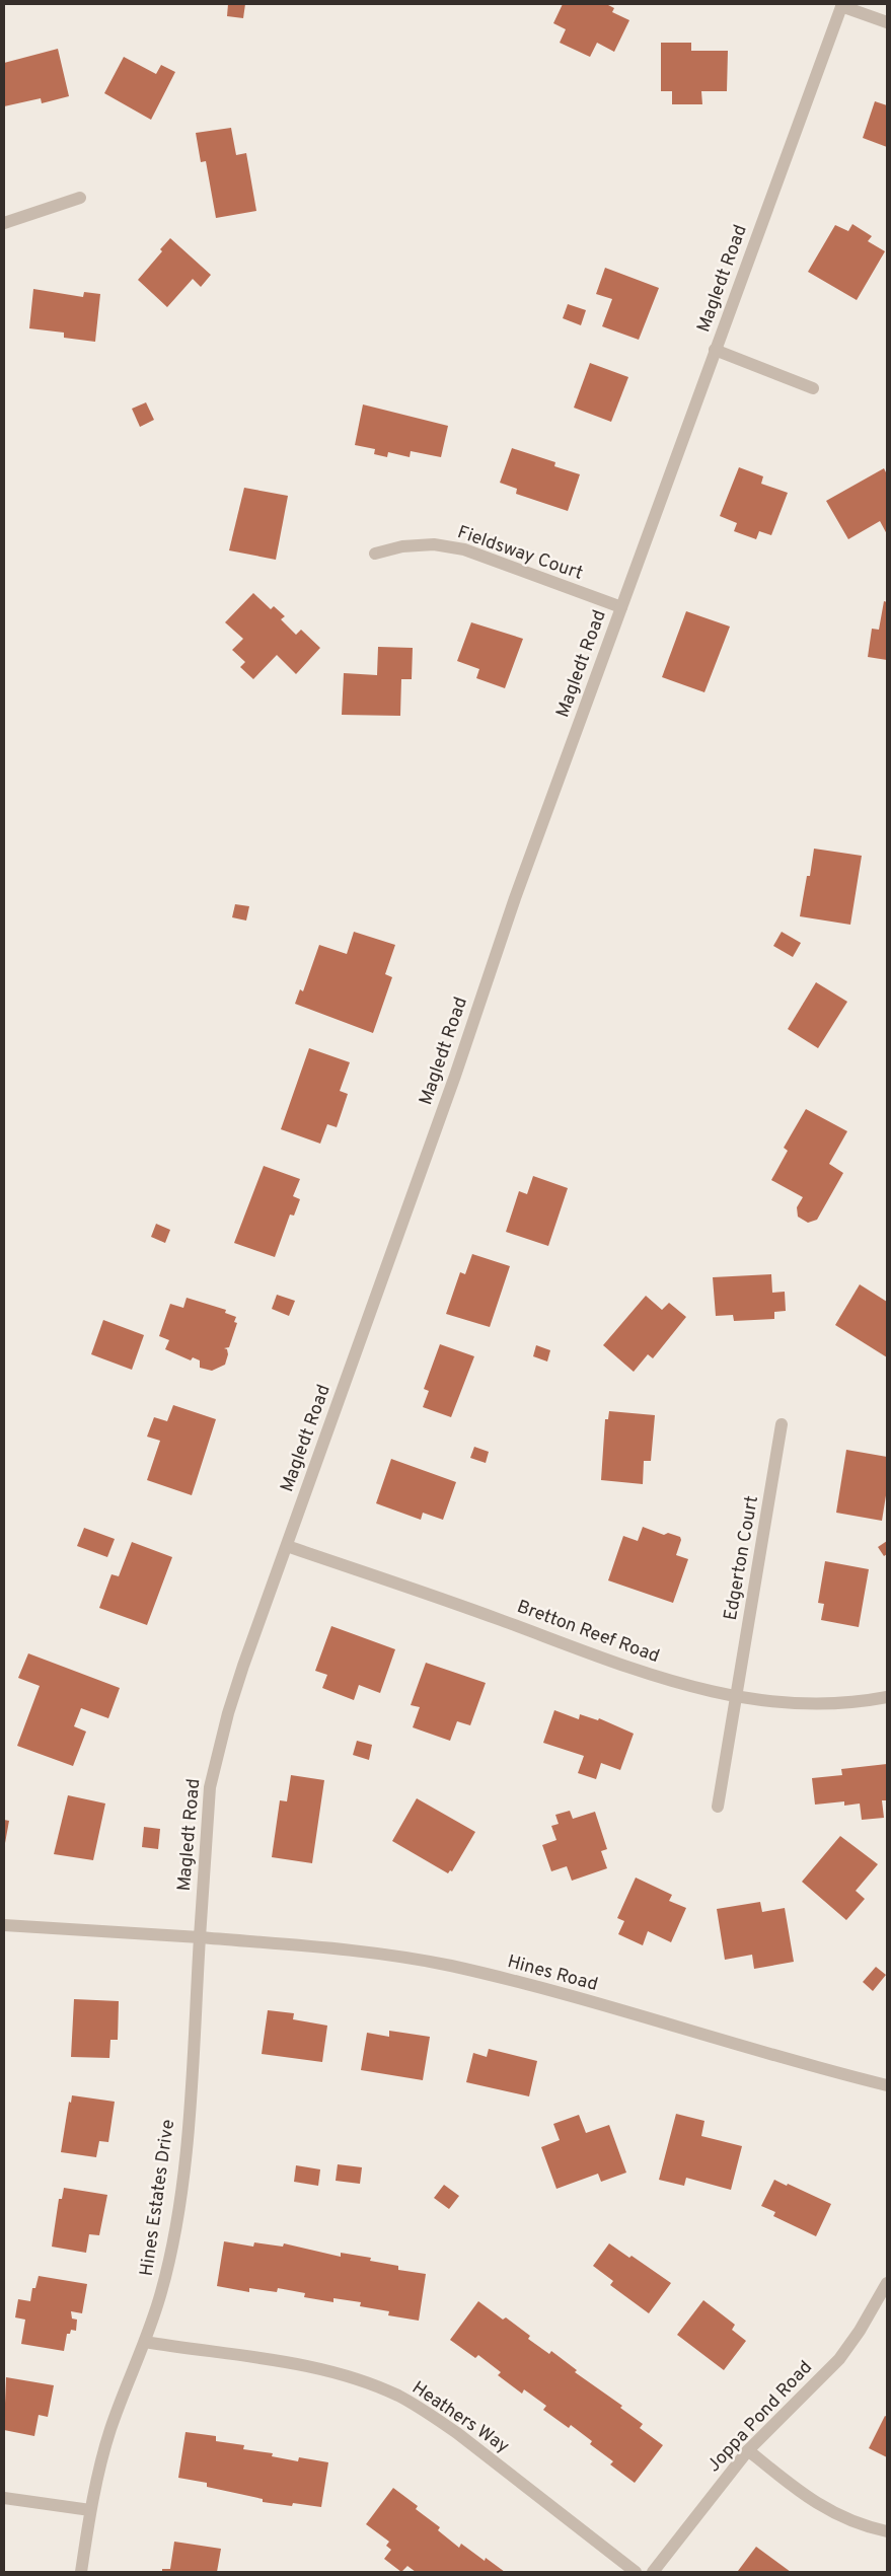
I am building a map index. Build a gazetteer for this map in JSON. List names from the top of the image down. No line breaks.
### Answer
{"streets":{"street":["Magledt Road","Fieldsway Court","Edgerton Court","Bretton Reef Road","Hines Road","Hines Estates Drive","Joppa Pond Road","Heathers Way"]},"crossings":[["Magledt Road","Fieldsway Court"],["Magledt Road","Bretton Reef Road"],["Magledt Road","Hines Road"],["Magledt Road","Hines Estates Drive"],["Edgerton Court","Bretton Reef Road"],["Hines Road","Hines Estates Drive"],["Hines Estates Drive","Heathers Way"]]}
